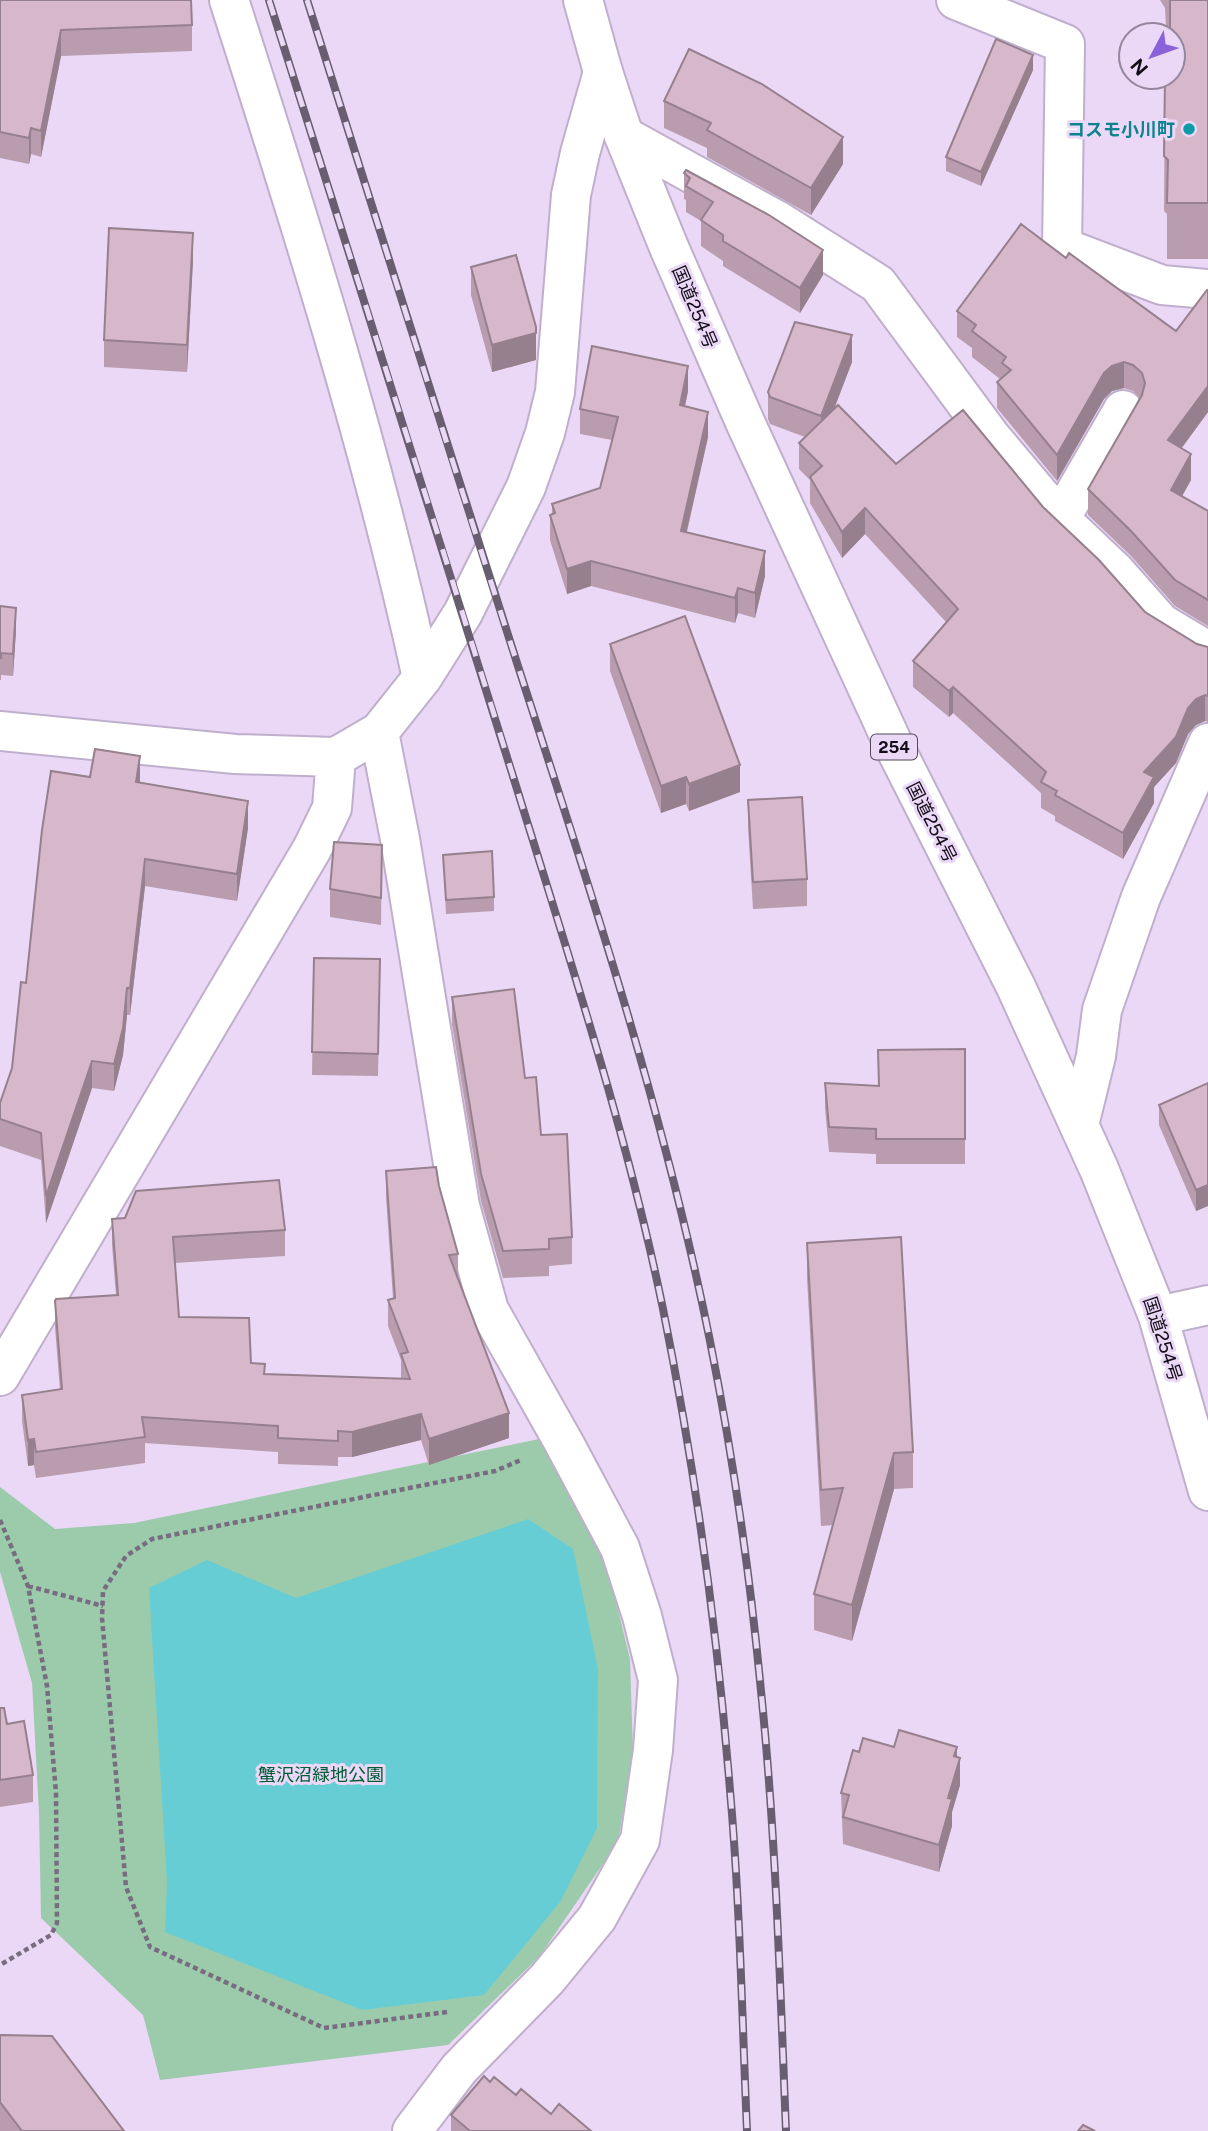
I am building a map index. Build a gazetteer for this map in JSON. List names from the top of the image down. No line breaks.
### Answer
{"streets":{"main road":["国道254号","254"]},"parks":["蟹沢沼緑地公園"],"places":["コスモ小川町"],"north":"bottom left"}
